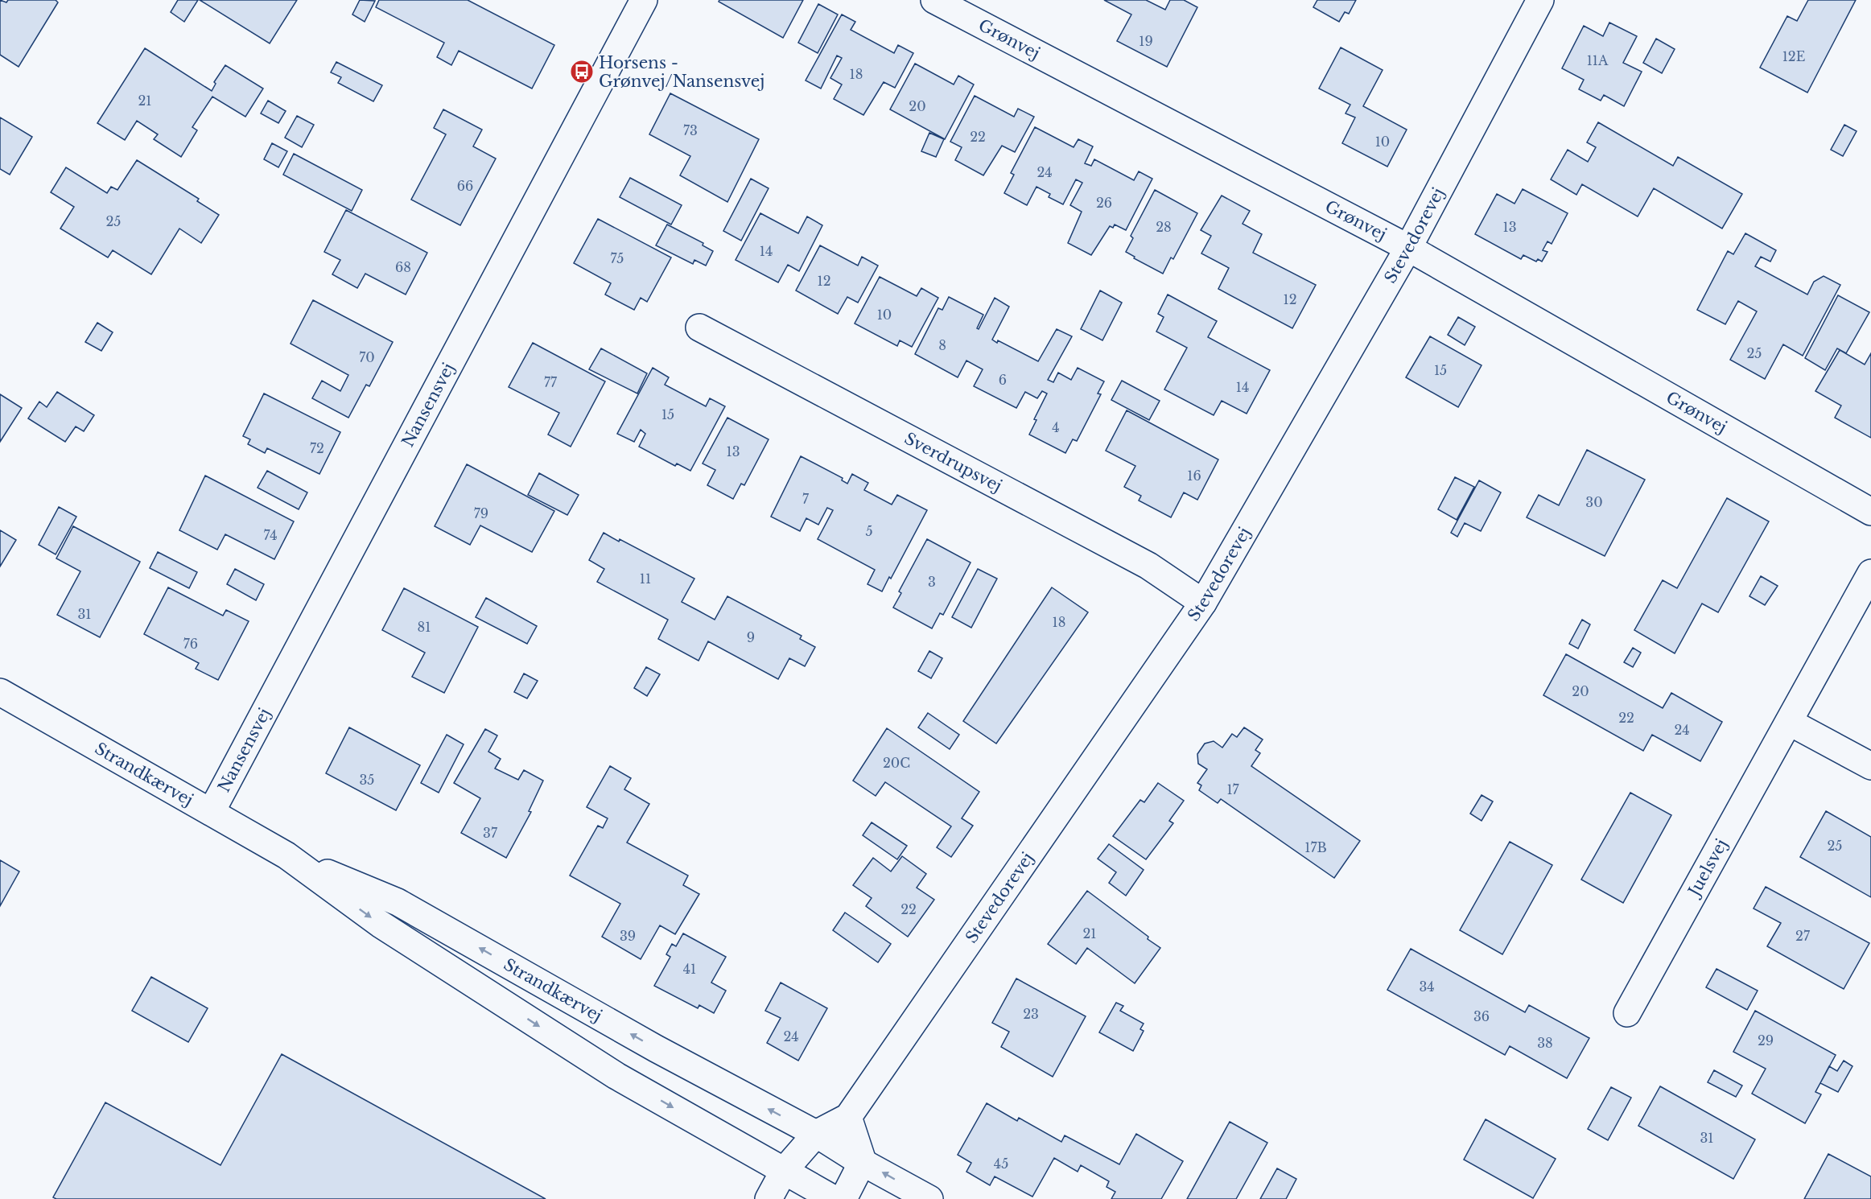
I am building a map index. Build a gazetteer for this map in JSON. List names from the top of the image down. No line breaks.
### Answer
{"streets":{"street":["Grønvej","Stevedorevej","Nansensvej","Sverdrupsvej","Strandkærvej","Juelsvej"]},"crossings":[["Grønvej","Stevedorevej"],["Stevedorevej","Sverdrupsvej"],["Stevedorevej","Strandkærvej"],["Nansensvej","Strandkærvej"]],"places":{"bus stop":["Horsens - Grønvej/Nansensvej"]},"house_numbers":["19","12E","11A","18","21","20","73","22","10","24","66","26","25","28","13","14","75","68","12","12","10","8","25","70","15","6","77","14","15","4","72","13","16","7","30","79","5","74","11","3","31","18","81","9","76","20","22","24","20C","35","17","37","25","17B","22","21","39","27","41","34","23","36","24","29","38","31","45"]}
